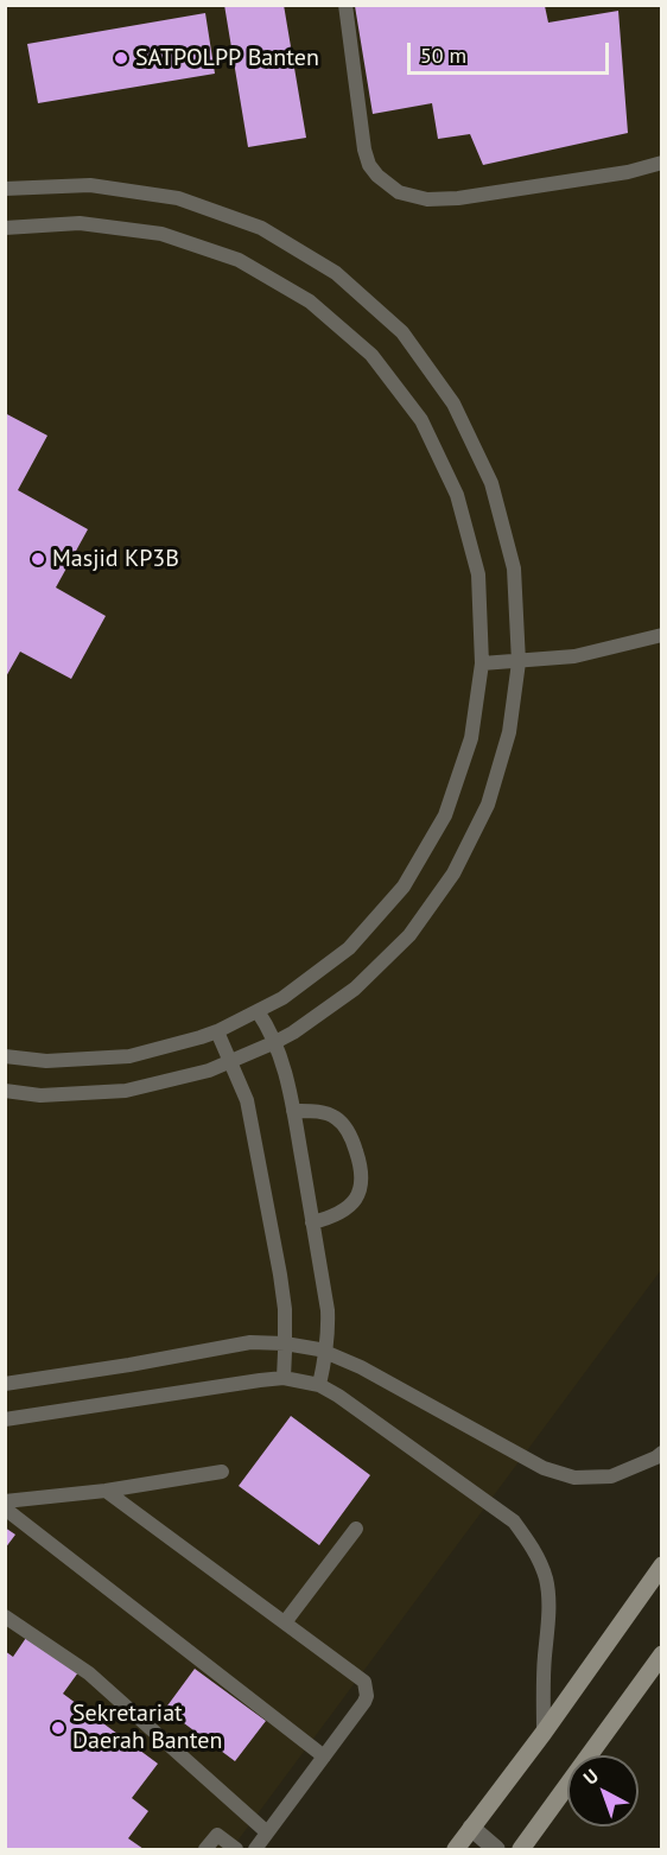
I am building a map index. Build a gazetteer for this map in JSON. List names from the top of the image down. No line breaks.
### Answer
{"places":["SATPOLPP Banten","Masjid KP3B","Sekretariat Daerah Banten"],"scale_bar":"50 m","north":"top left"}
